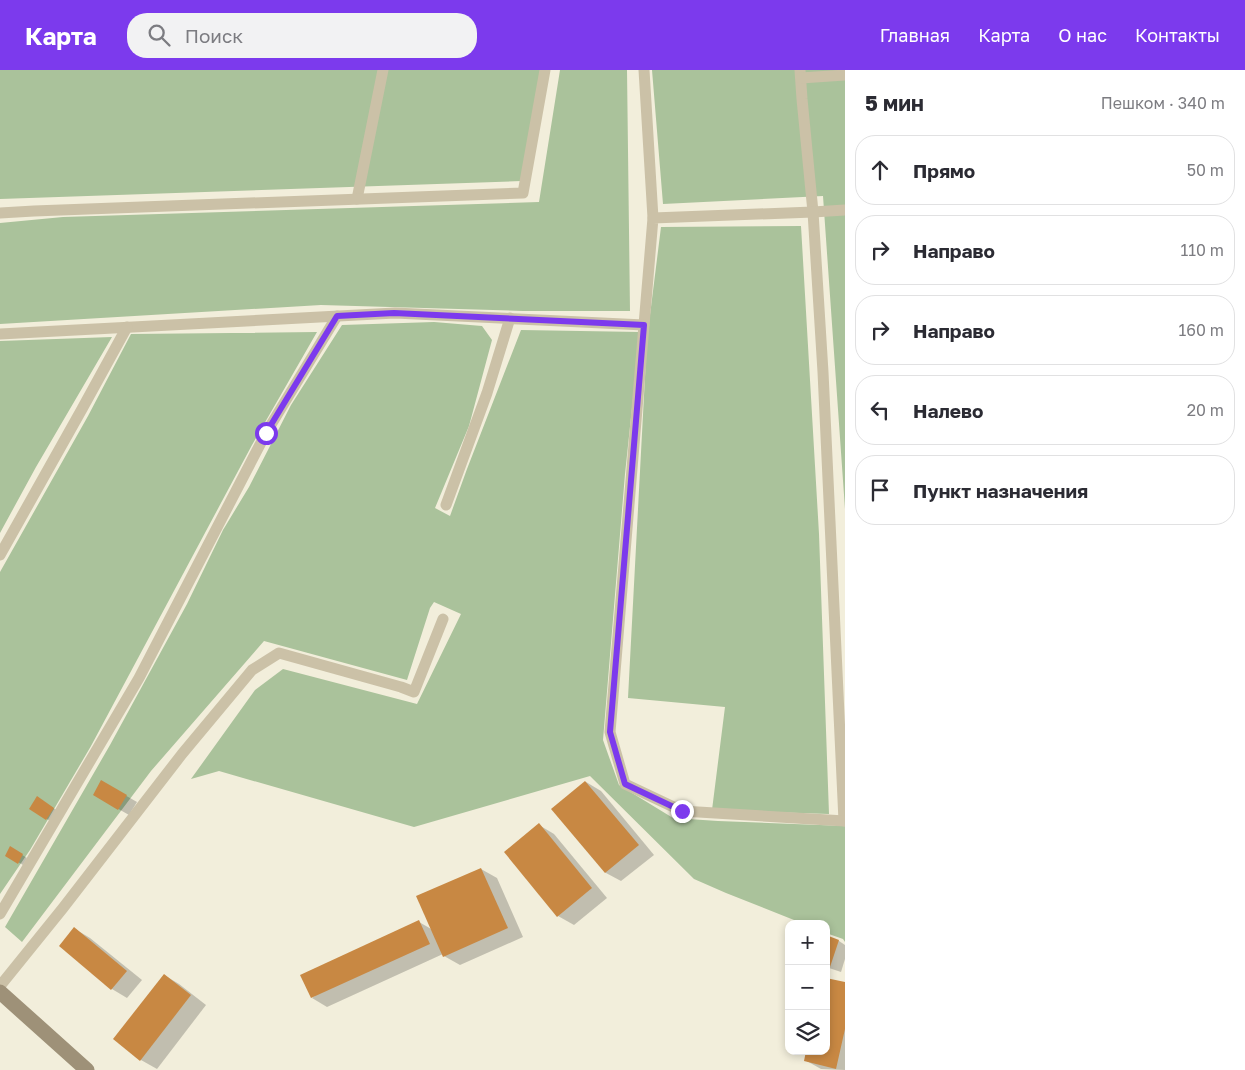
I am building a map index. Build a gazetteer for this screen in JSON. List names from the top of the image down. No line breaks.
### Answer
{"page":{"header":"Карта","search":"Поиск","nav":["Главная","Карта","О нас","Контакты"],"heading":["5 мин","Пешком · 340 m"],"list":[["Прямо","50 m"],["Направо","110 m"],["Направо","160 m"],["Налево","20 m"],"Пункт назначения"],"map_buttons":["+","−"]}}
